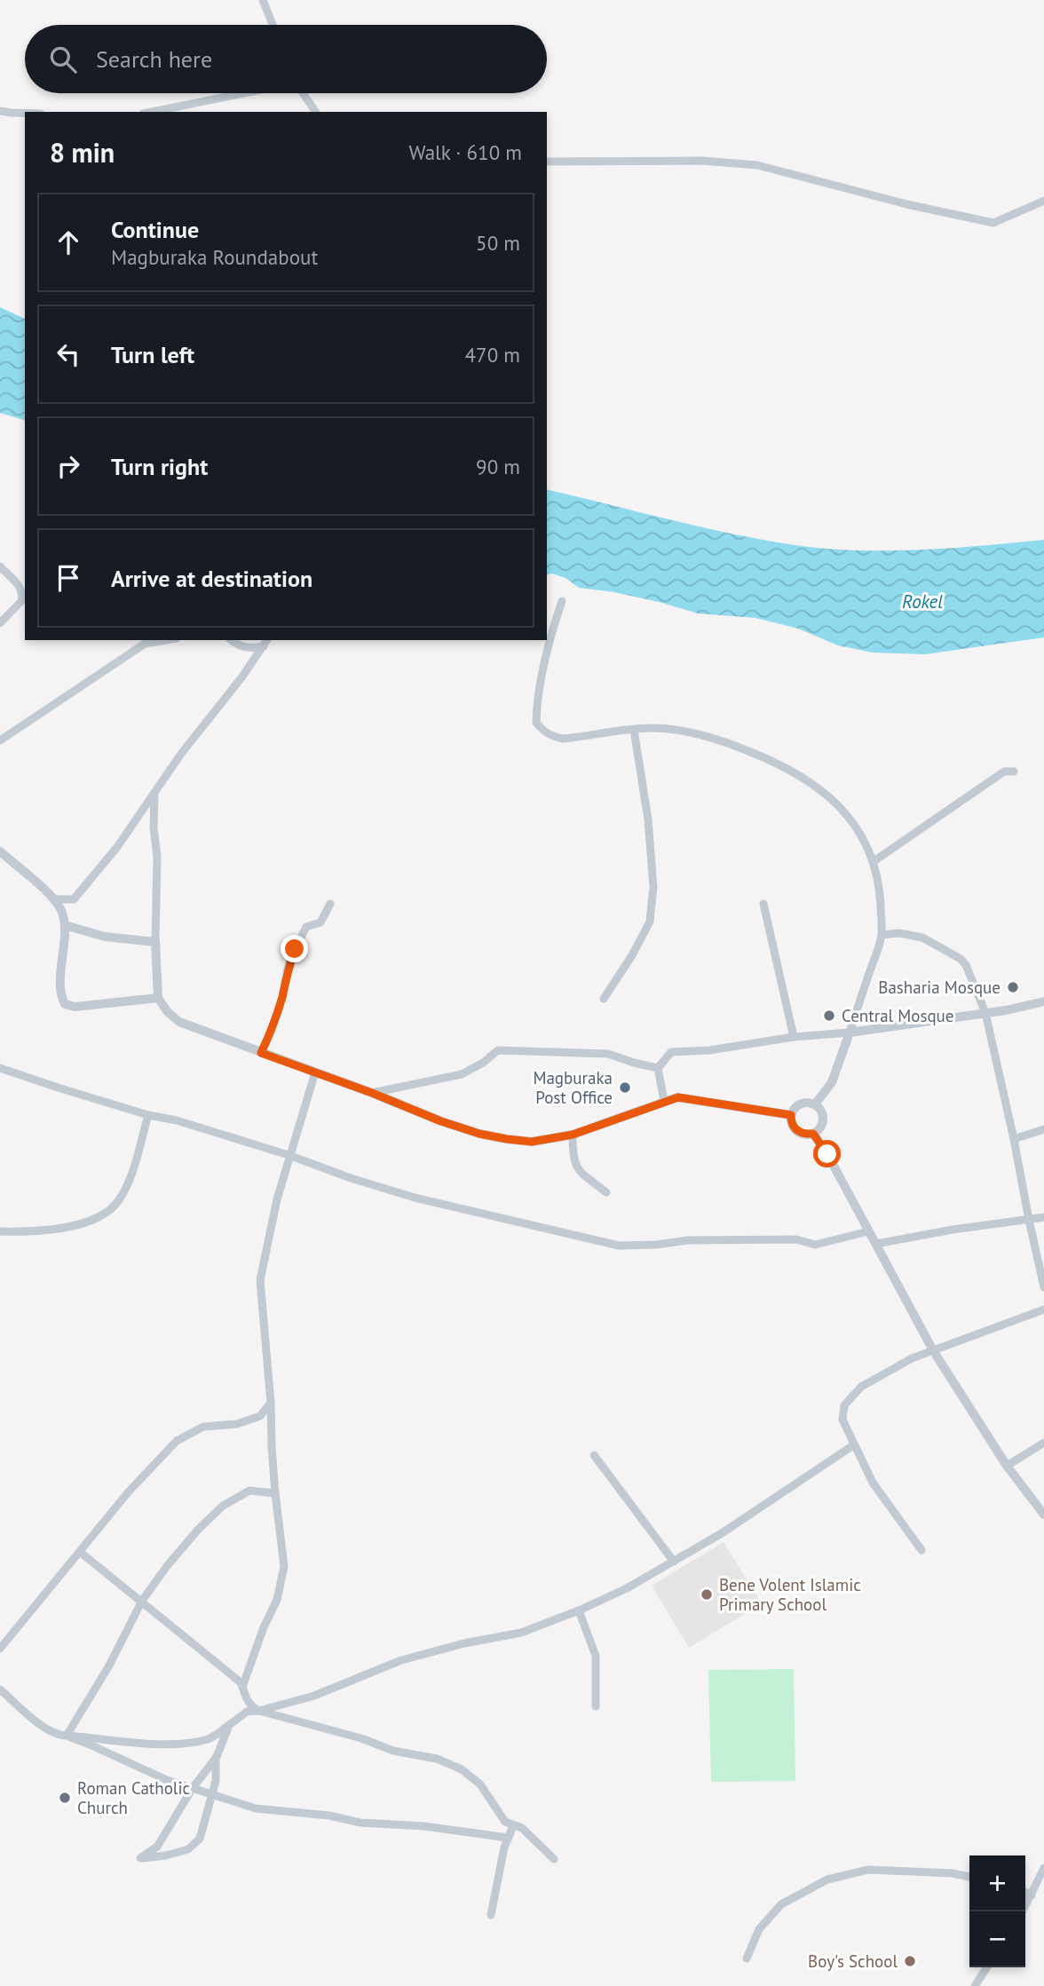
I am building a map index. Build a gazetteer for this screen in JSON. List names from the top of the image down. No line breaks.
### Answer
{"water":["Rokel"],"places":["Basharia Mosque","Central Mosque","Magburaka Post Office","Bene Volent Islamic Primary School","Roman Catholic Church","Boy's School"],"page":{"search":"Search here","heading":["8 min","Walk · 610 m"],"list":[["Continue","Magburaka Roundabout","50 m"],["Turn left","470 m"],["Turn right","90 m"],"Arrive at destination"],"map_buttons":["+","−"]}}
